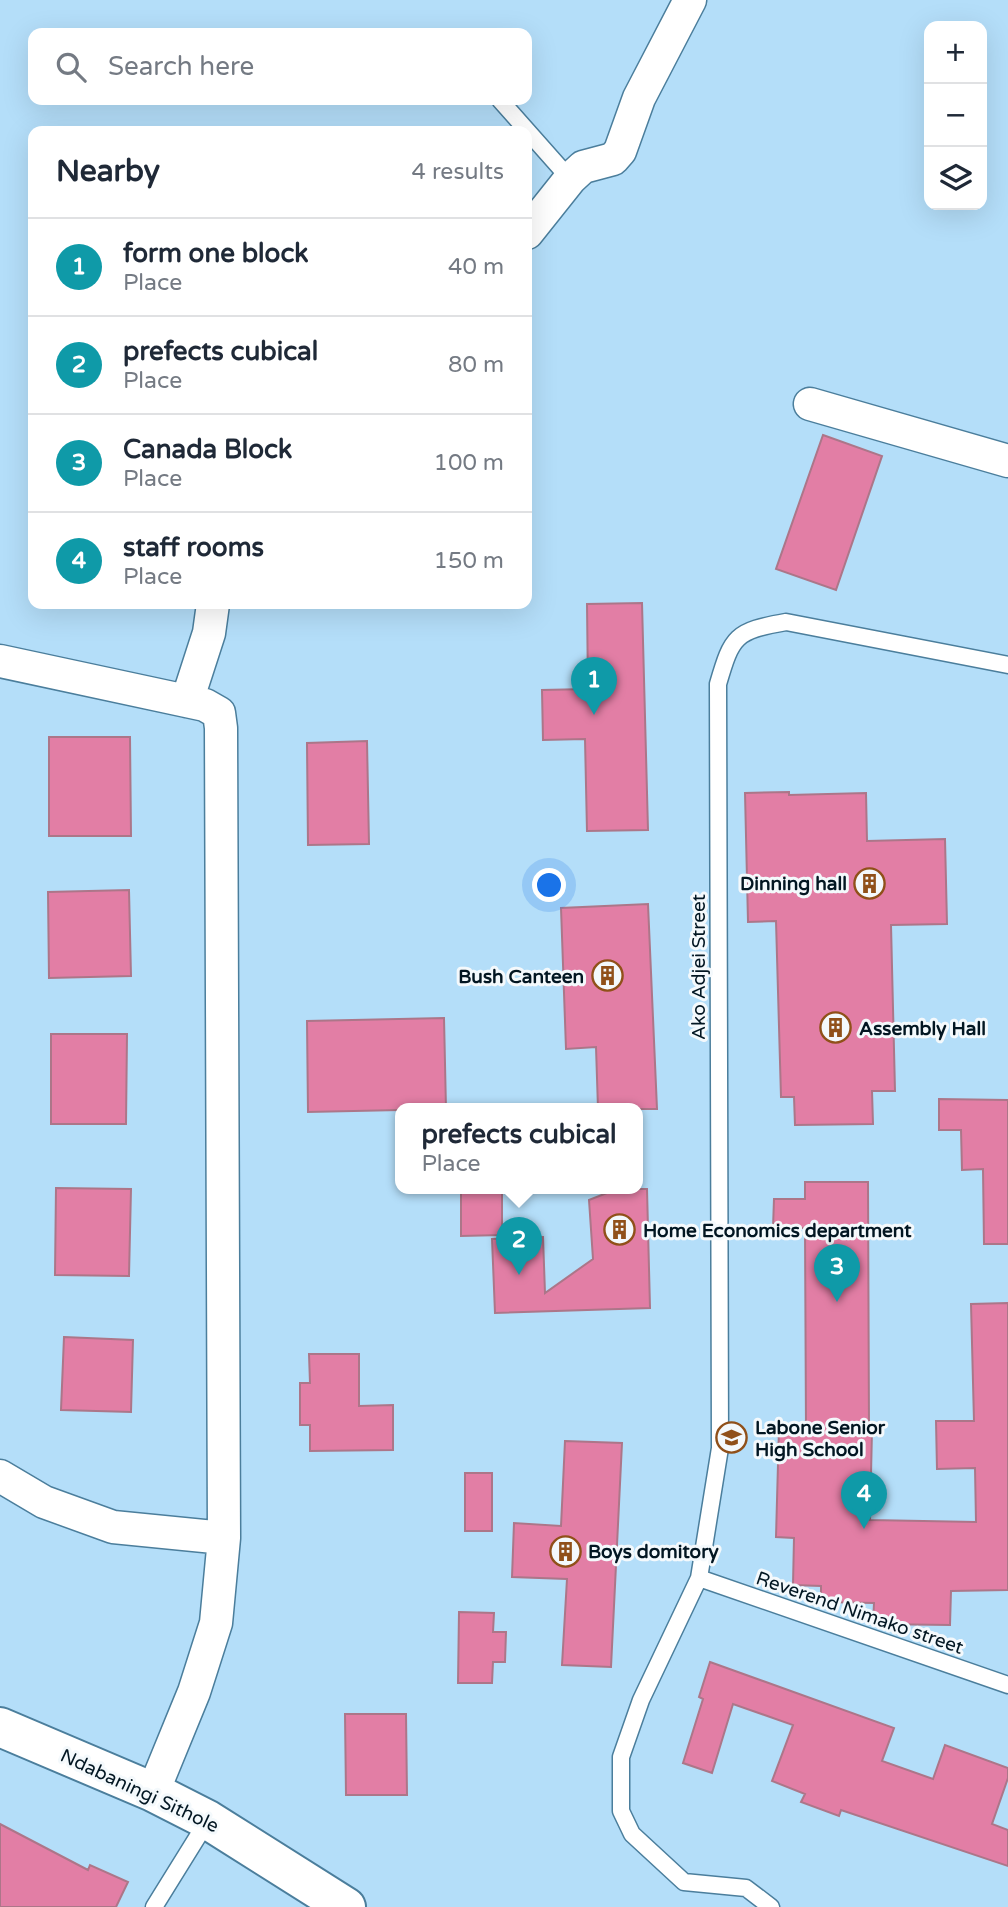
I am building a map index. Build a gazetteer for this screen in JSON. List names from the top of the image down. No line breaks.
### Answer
{"streets":{"street":["Ndabaningi Sithole"],"lane":["Ako Adjei Street","Reverend Nimako street"]},"crossings":[["Ako Adjei Street","Reverend Nimako street"]],"places":{"building":["Dinning hall","Bush Canteen","Assembly Hall","Home Economics department","Boys domitory"],"school or university":["Labone Senior High School"]},"page":{"map_buttons":["+","−"],"search":"Search here","heading":["Nearby","4 results"],"list":[{"mark":"1","name":"form one block","note":"Place","value":"40 m"},{"mark":"2","name":"prefects cubical","note":"Place","value":"80 m"},{"mark":"3","name":"Canada Block","note":"Place","value":"100 m"},{"mark":"4","name":"staff rooms","note":"Place","value":"150 m"}],"pins":["1","2","3","4"],"popup":["prefects cubical","Place"]}}
